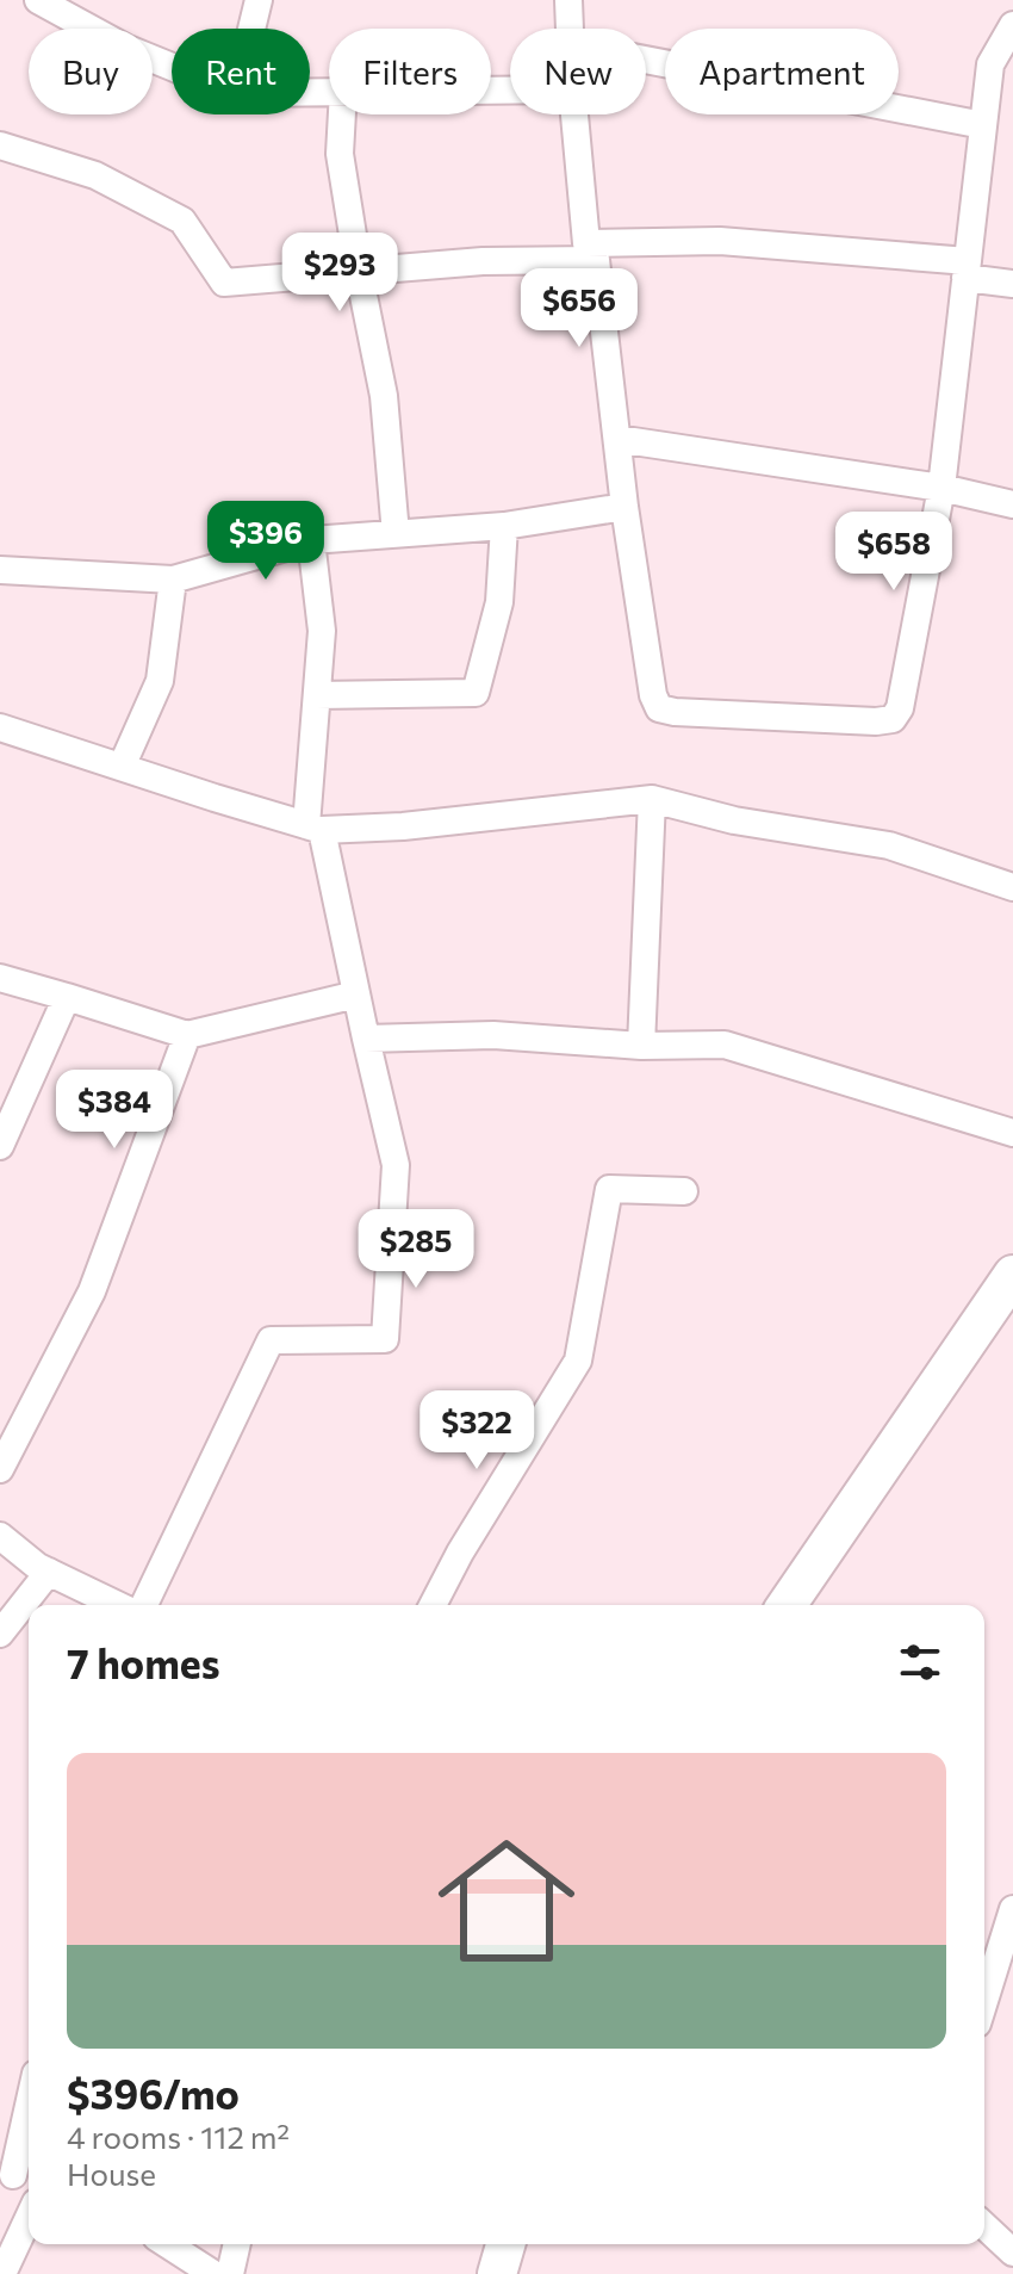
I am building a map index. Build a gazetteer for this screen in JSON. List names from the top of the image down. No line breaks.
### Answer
{"page":{"chip":["Buy","Rent","Filters","New","Apartment"],"price":["$293","$656","$396","$658","$384","$285","$322"],"heading":"7 homes","list":[{"name":"$396/mo","note":"4 rooms · 112 m² · House"}]}}
